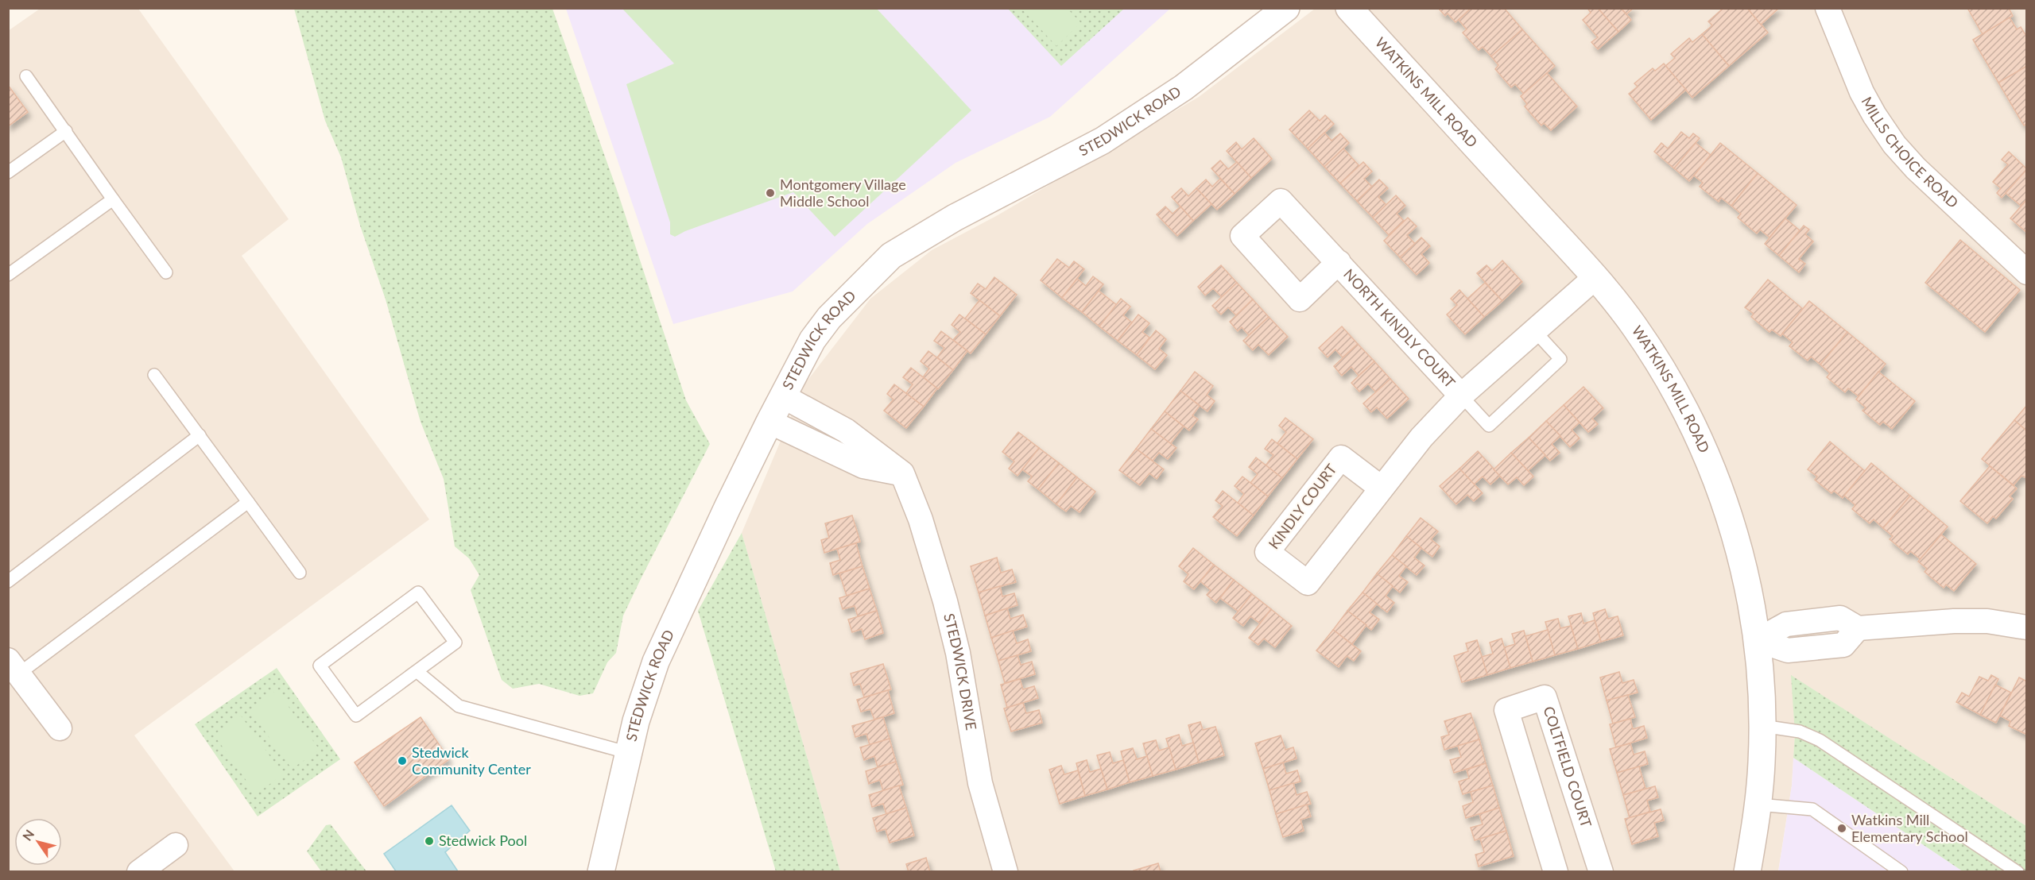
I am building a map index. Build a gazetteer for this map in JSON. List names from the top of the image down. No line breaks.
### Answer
{"streets":{"street":["WATKINS MILL ROAD","STEDWICK ROAD","MILLS CHOICE ROAD","NORTH KINDLY COURT","KINDLY COURT","STEDWICK DRIVE","COLTFIELD COURT"]},"crossings":[["WATKINS MILL ROAD","KINDLY COURT"],["NORTH KINDLY COURT","KINDLY COURT"]],"places":["Montgomery Village Middle School","Stedwick Community Center","Watkins Mill Elementary School","Stedwick Pool"],"north":"top left"}
